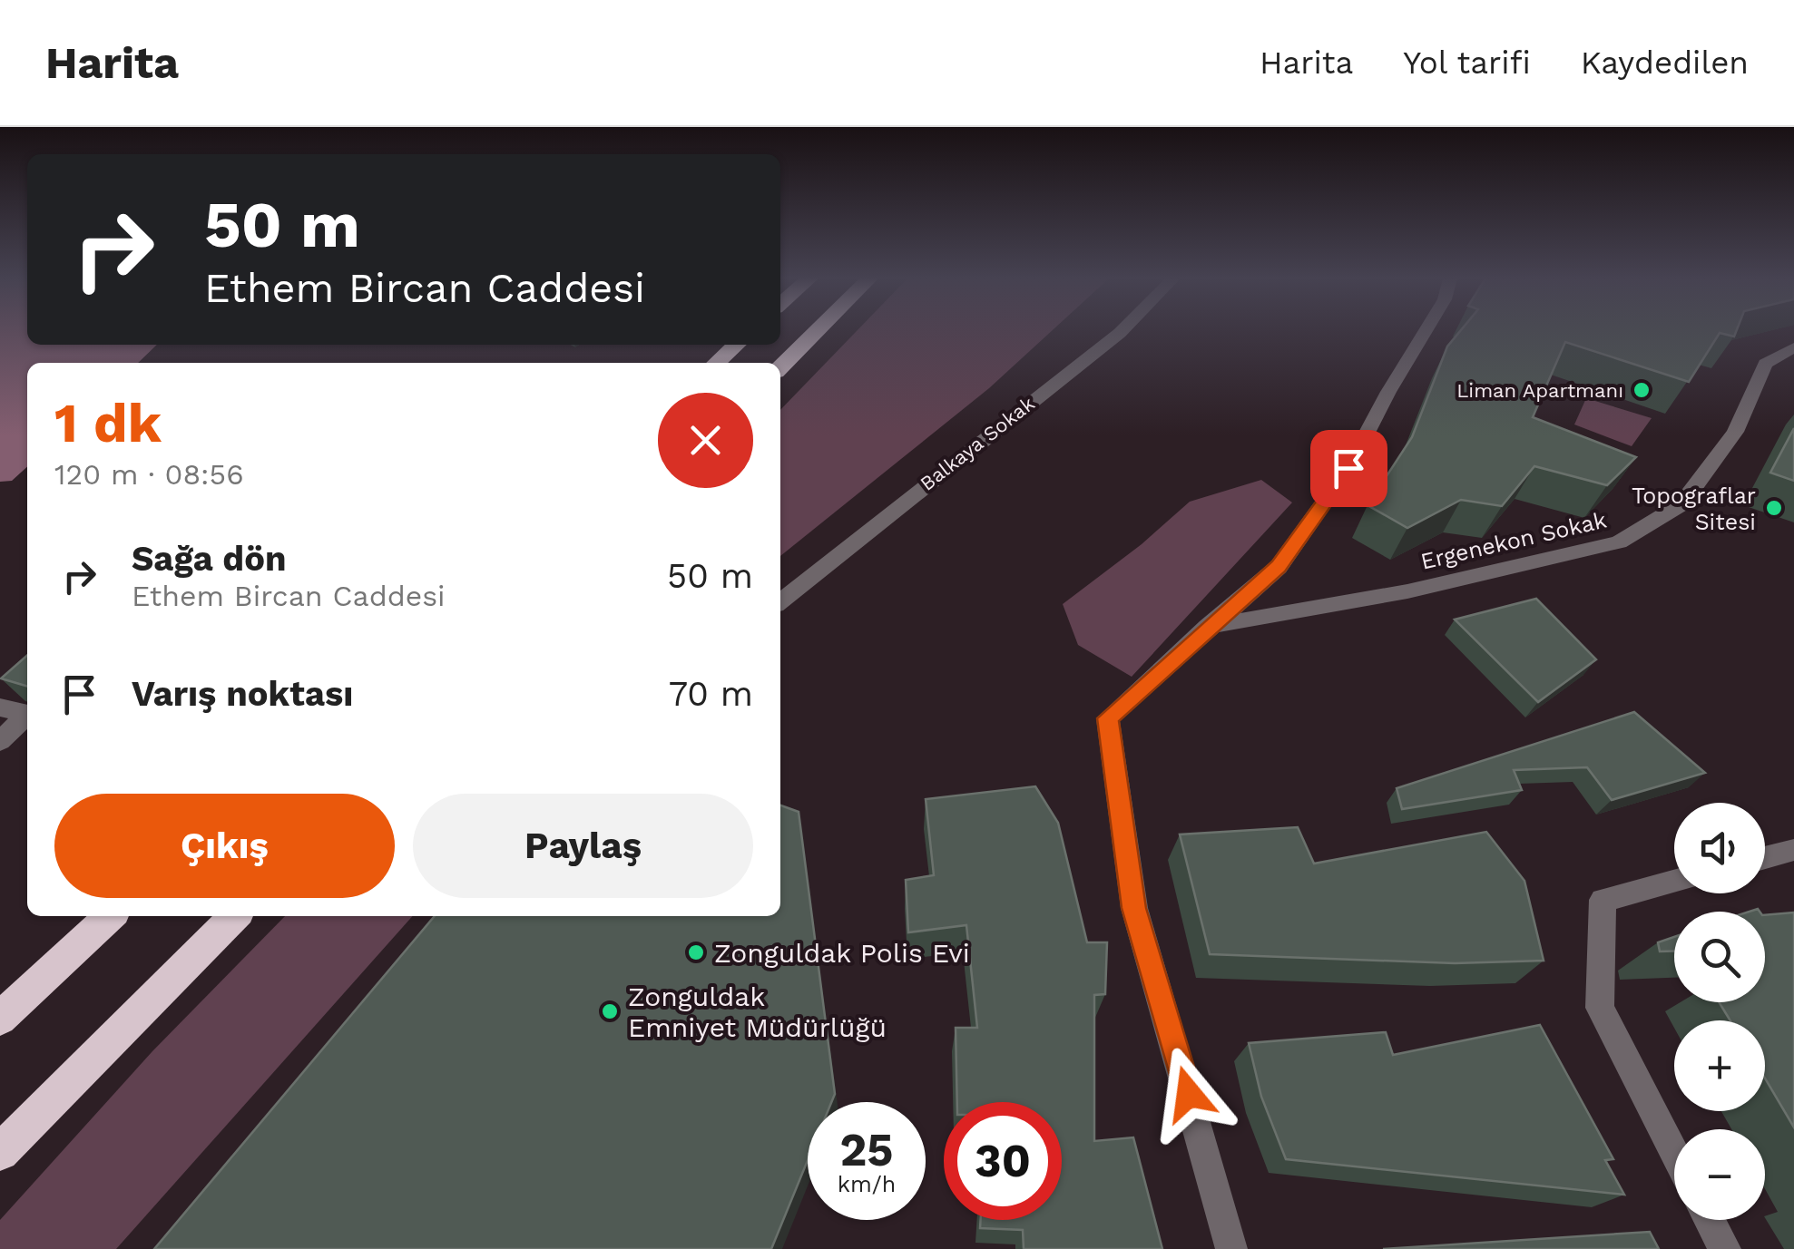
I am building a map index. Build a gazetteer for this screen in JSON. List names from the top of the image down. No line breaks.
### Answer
{"streets":{"street":["Balkaya Sokak","Ergenekon Sokak"]},"places":["Liman Apartmanı","Topograflar Sitesi","Zonguldak Polis Evi","Zonguldak Emniyet Müdürlüğü"],"page":{"header":"Harita","nav":["Harita","Yol tarifi","Kaydedilen"],"turn":["50 m","Ethem Bircan Caddesi"],"heading":["1 dk","120 m · 08:56"],"list":[{"name":"Sağa dön","note":"Ethem Bircan Caddesi","value":"50 m"},{"name":"Varış noktası","value":"70 m"}],"buttons":["Çıkış","Paylaş"],"map_buttons":["+","−"],"speed":"25 km/h","limit":"30"}}
